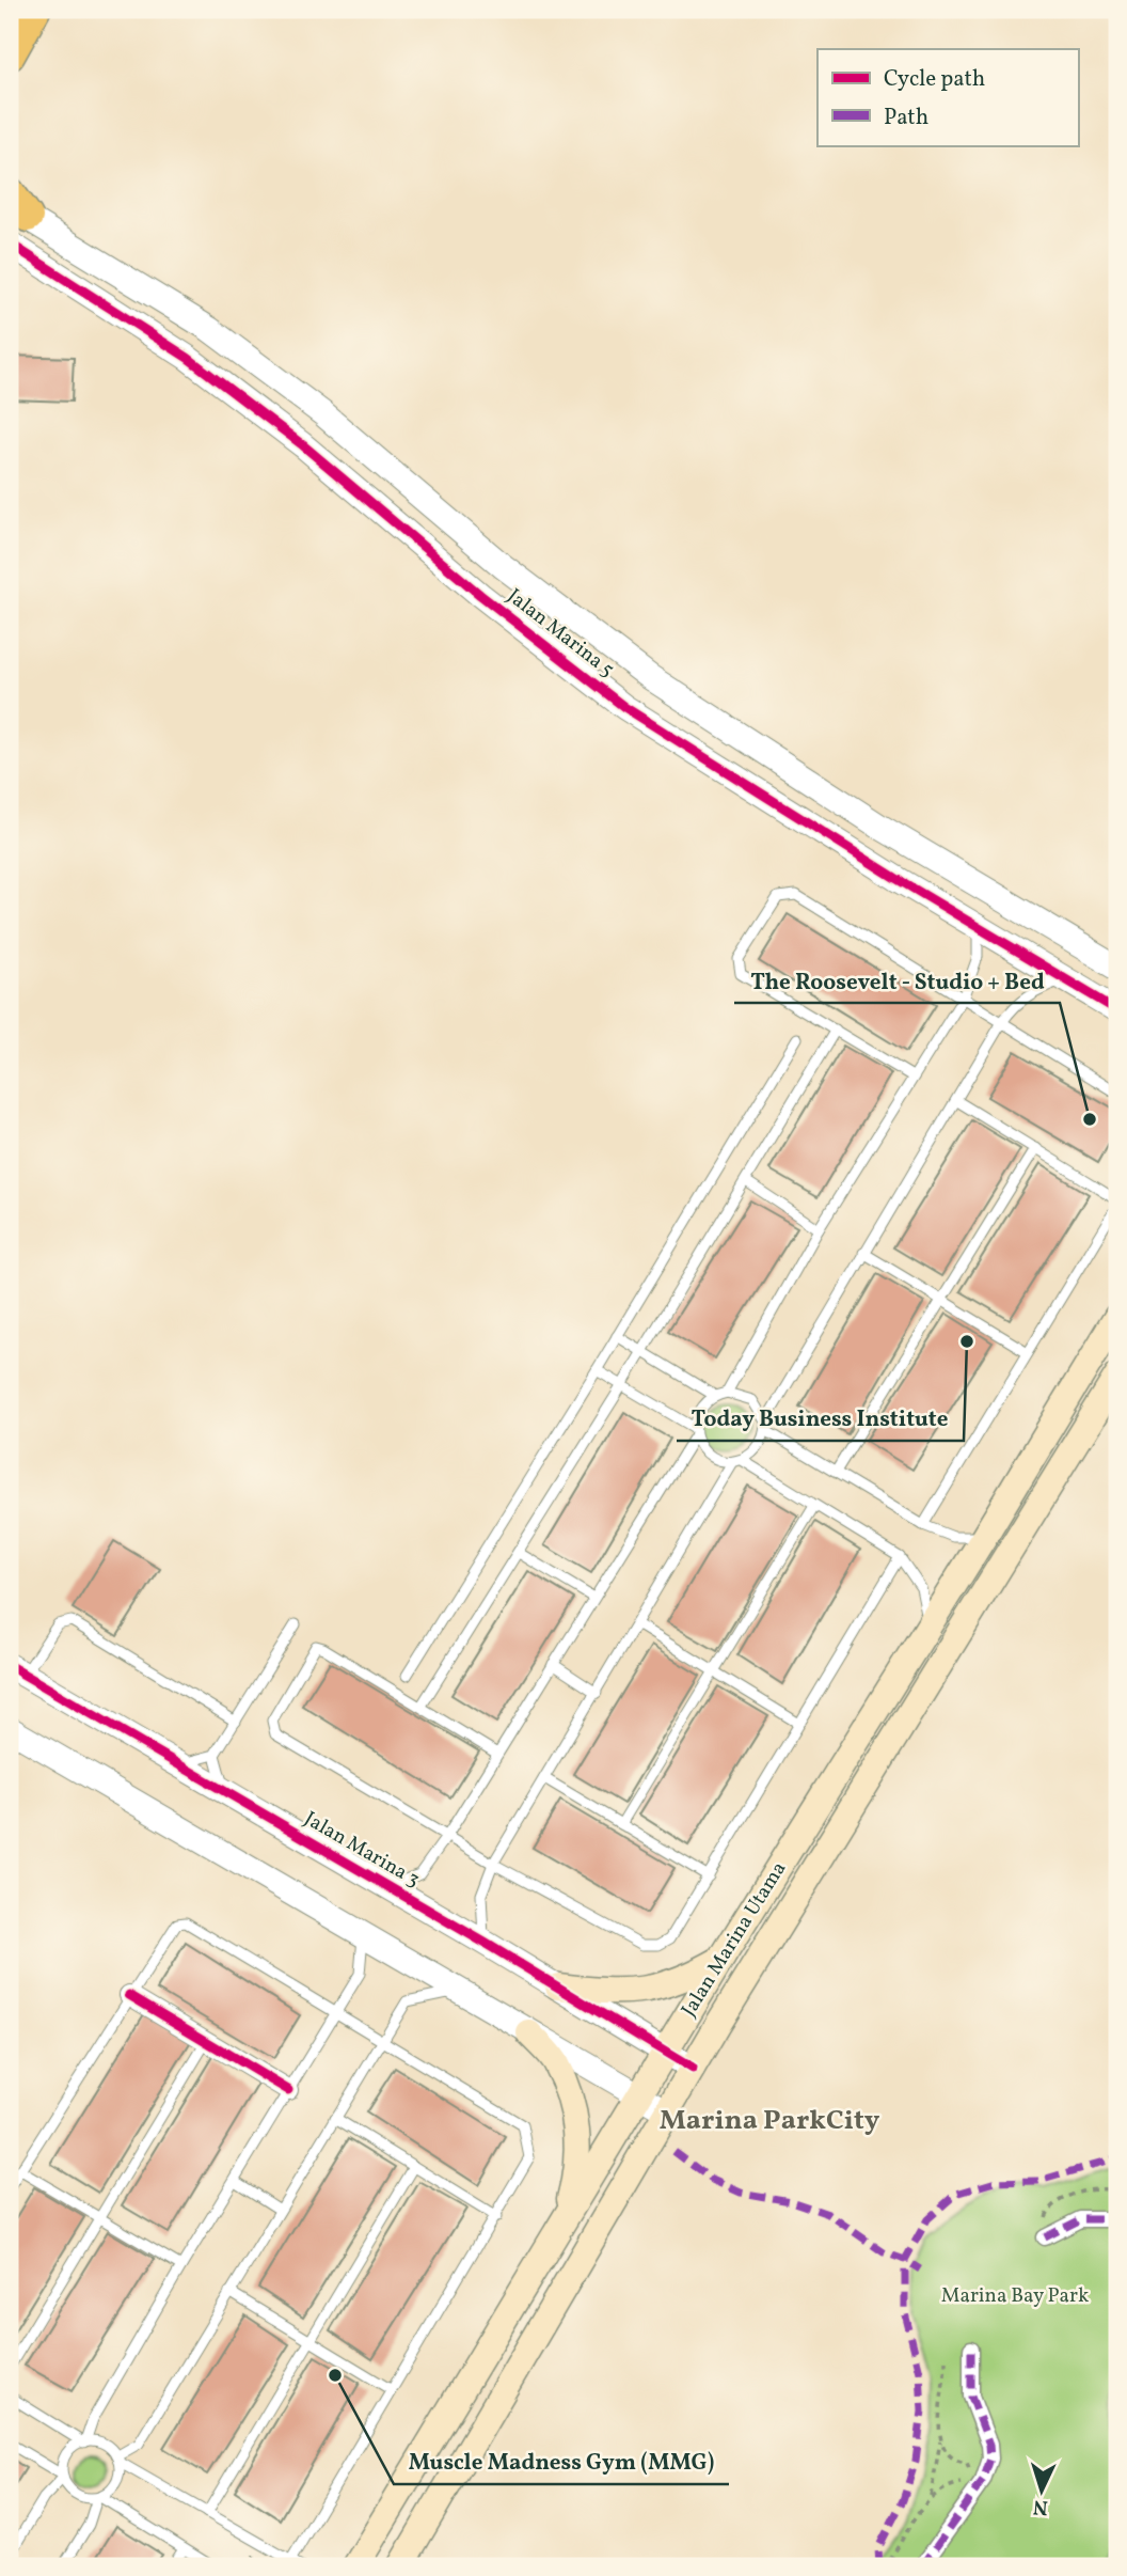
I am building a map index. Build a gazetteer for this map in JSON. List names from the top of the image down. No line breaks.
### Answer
{"streets":{"main road":["Jalan Marina Utama"],"street":["Jalan Marina 5","Jalan Marina 3"]},"crossings":[["Jalan Marina 3","Jalan Marina Utama"]],"districts":["Marina ParkCity"],"parks":["Marina Bay Park"],"places":["The Roosevelt - Studio + Bed","Today Business Institute","Muscle Madness Gym (MMG)"],"legend":["Cycle path","Path"],"north":"bottom"}
